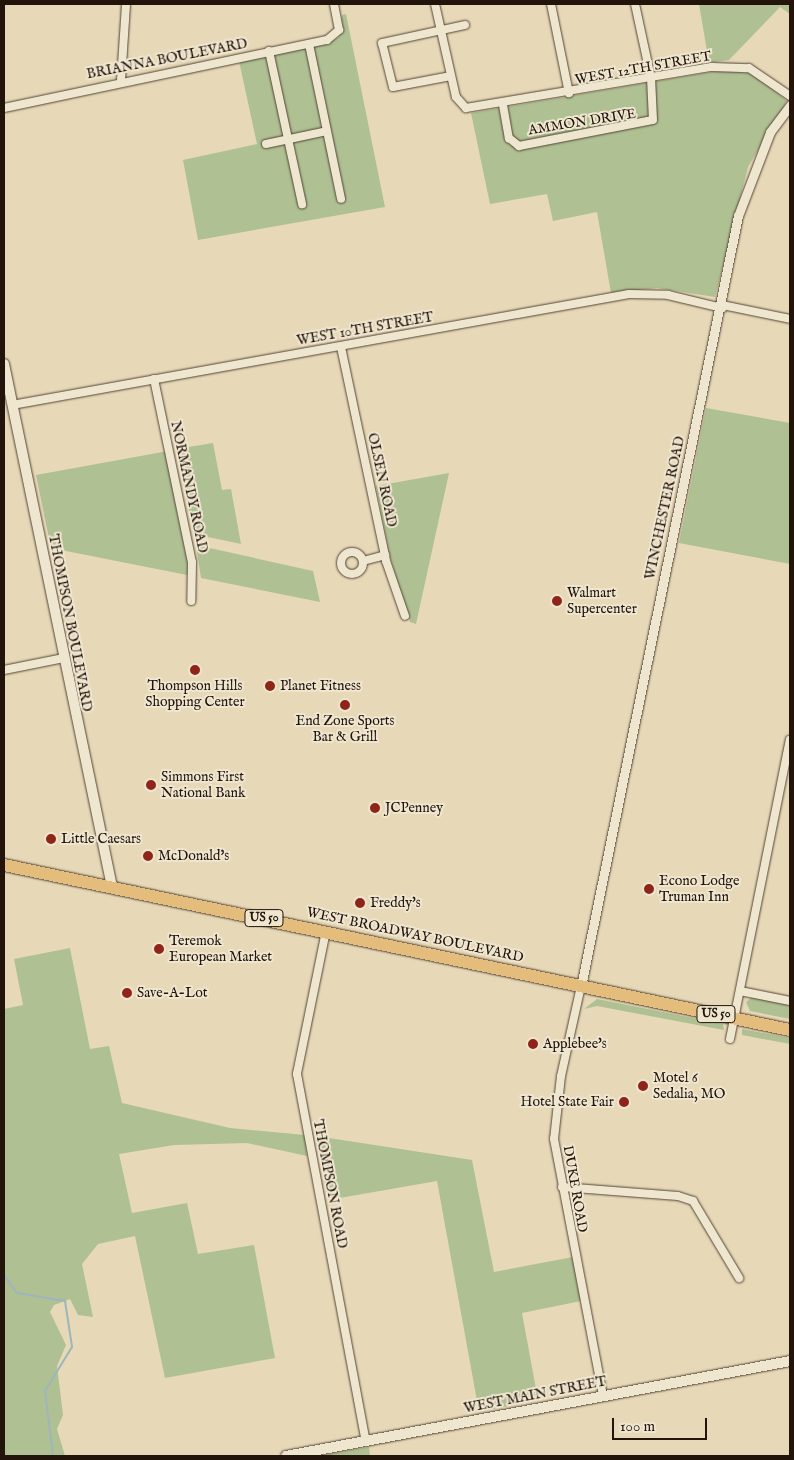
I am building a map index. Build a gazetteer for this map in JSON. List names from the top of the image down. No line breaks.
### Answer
{"streets":{"highway":["US 50","WEST BROADWAY BOULEVARD"],"main road":["THOMPSON BOULEVARD","WEST MAIN STREET"],"street":["BRIANNA BOULEVARD","WEST 12TH STREET","AMMON DRIVE","WEST 10TH STREET","OLSEN ROAD","NORMANDY ROAD","WINCHESTER ROAD","THOMPSON ROAD","DUKE ROAD"]},"crossings":[["WEST 12TH STREET","AMMON DRIVE"],["WEST 10TH STREET","OLSEN ROAD"],["WEST 10TH STREET","NORMANDY ROAD"],["WEST 10TH STREET","WINCHESTER ROAD"],["WEST 10TH STREET","THOMPSON BOULEVARD"],["WINCHESTER ROAD","WEST BROADWAY BOULEVARD"],["WINCHESTER ROAD","DUKE ROAD"],["THOMPSON BOULEVARD","WEST BROADWAY BOULEVARD"],["WEST BROADWAY BOULEVARD","THOMPSON ROAD"],["WEST BROADWAY BOULEVARD","DUKE ROAD"],["THOMPSON ROAD","WEST MAIN STREET"],["DUKE ROAD","WEST MAIN STREET"]],"places":["Walmart Supercenter","Thompson Hills Shopping Center","Planet Fitness","End Zone Sports Bar & Grill","Simmons First National Bank","JCPenney","Little Caesars","McDonald's","Econo Lodge Truman Inn","Freddy's","Teremok European Market","Save-A-Lot","Applebee's","Motel 6 Sedalia, MO","Hotel State Fair"],"scale_bar":"100 m"}
